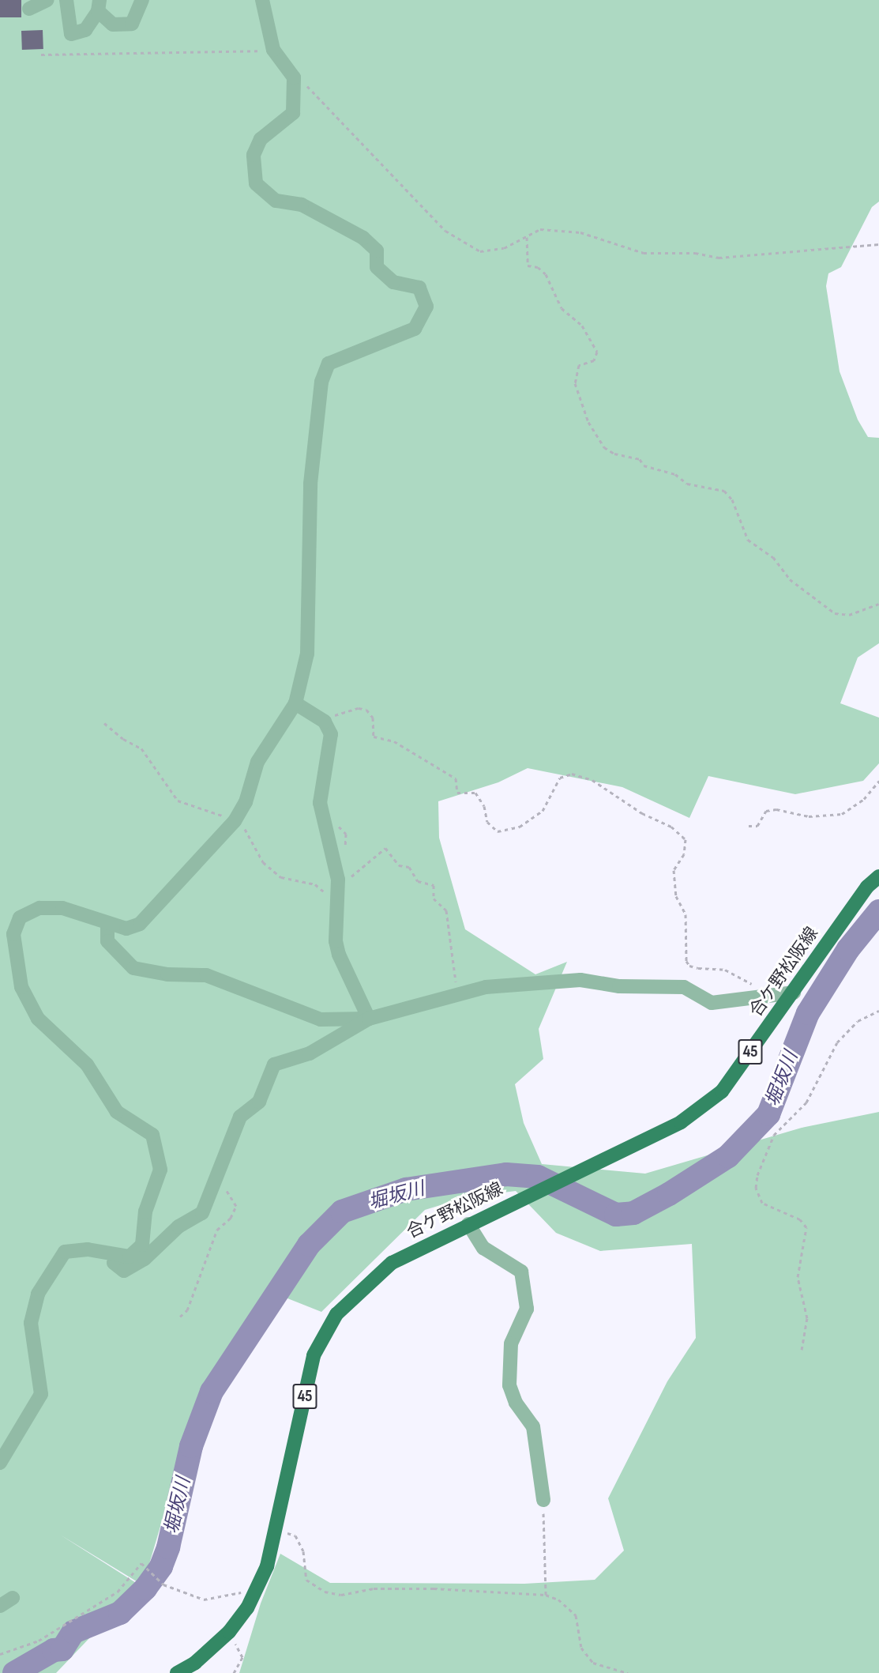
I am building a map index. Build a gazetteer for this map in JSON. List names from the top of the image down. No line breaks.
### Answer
{"streets":{"main road":["合ケ野松阪線","45"]},"water":["堀坂川"]}
